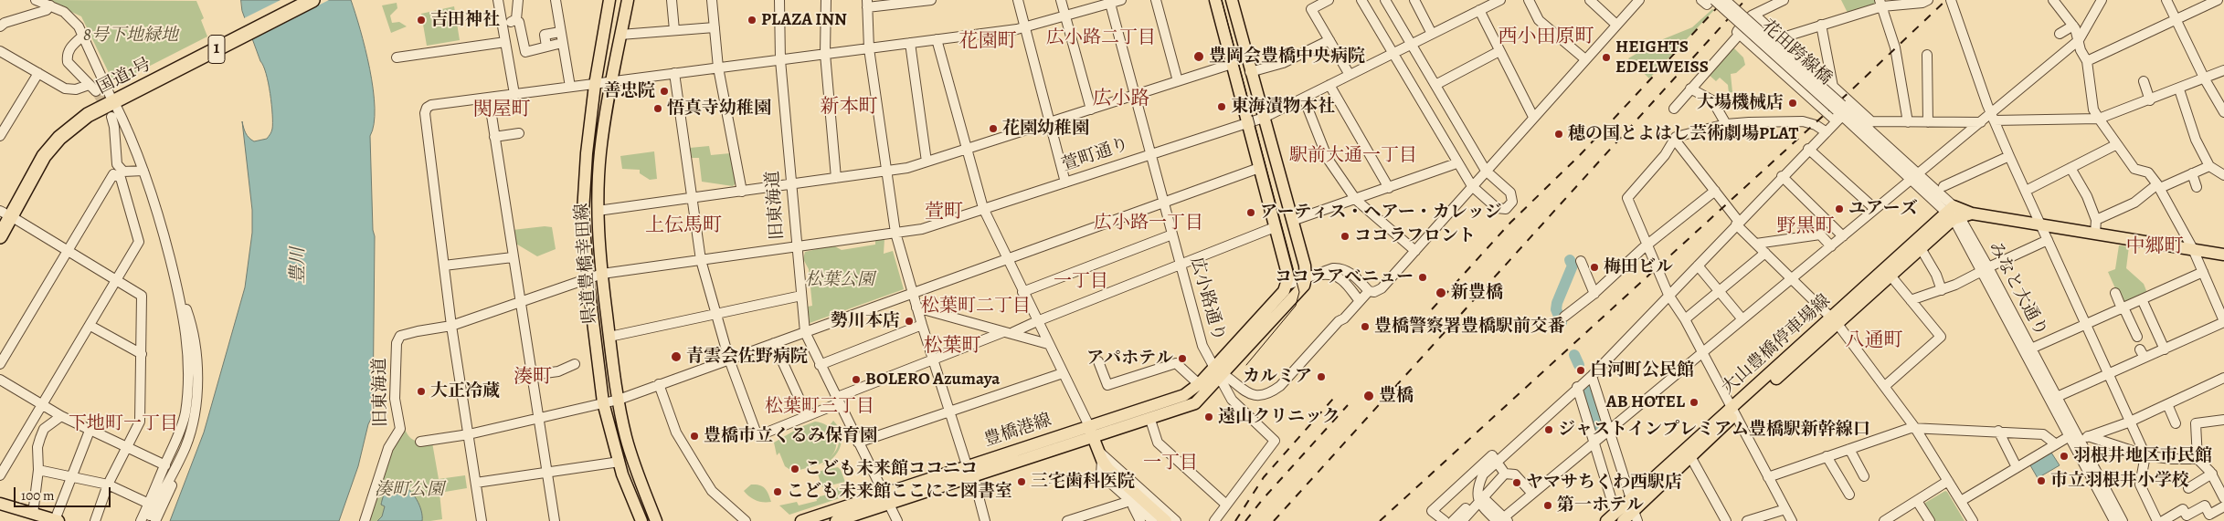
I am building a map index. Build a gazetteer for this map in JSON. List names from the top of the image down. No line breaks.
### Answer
{"streets":{"highway":["1","国道1号"],"main road":["県道豊橋幸田線","大山豊橋停車場線","豊橋港線"],"street":["花田跨線橋","萱町通り","旧東海道","みなと大通り","広小路通り"]},"crossings":[["花田跨線橋","みなと大通り"],["萱町通り","旧東海道"],["萱町通り","広小路通り"],["旧東海道","県道豊橋幸田線"],["みなと大通り","大山豊橋停車場線"]],"districts":["西小田原町","広小路二丁目","花園町","広小路","新本町","関屋町","駅前大通一丁目","萱町","広小路一丁目","上伝馬町","野黒町","中郷町","一丁目","松葉町二丁目","八通町","松葉町","湊町","松葉町三丁目","下地町一丁目","一丁目"],"water":["豊川"],"parks":["8号下地緑地","松葉公園","湊町公園"],"places":["吉田神社","PLAZA INN","豊岡会豊橋中央病院","HEIGHTS EDELWEISS","善忠院","大場機械店","東海漬物本社","悟真寺幼稚園","花園幼稚園","穂の国とよはし芸術劇場PLAT","ユアーズ","アーティス・ヘアー・カレッジ","ココラフロント","梅田ビル","ココラアベニュー","新豊橋","勢川本店","豊橋警察署豊橋駅前交番","青雲会佐野病院","アパホテル","白河町公民館","カルミア","BOLERO Azumaya","大正冷蔵","豊橋","AB HOTEL","遠山クリニック","ジャストインプレミアム豊橋駅新幹線口","豊橋市立くるみ保育園","羽根井地区市民館","こども未来館ココニコ","市立羽根井小学校","三宅歯科医院","ヤマサちくわ西駅店","こども未来館ここにこ図書室","第一ホテル"],"scale_bar":"100 m"}
